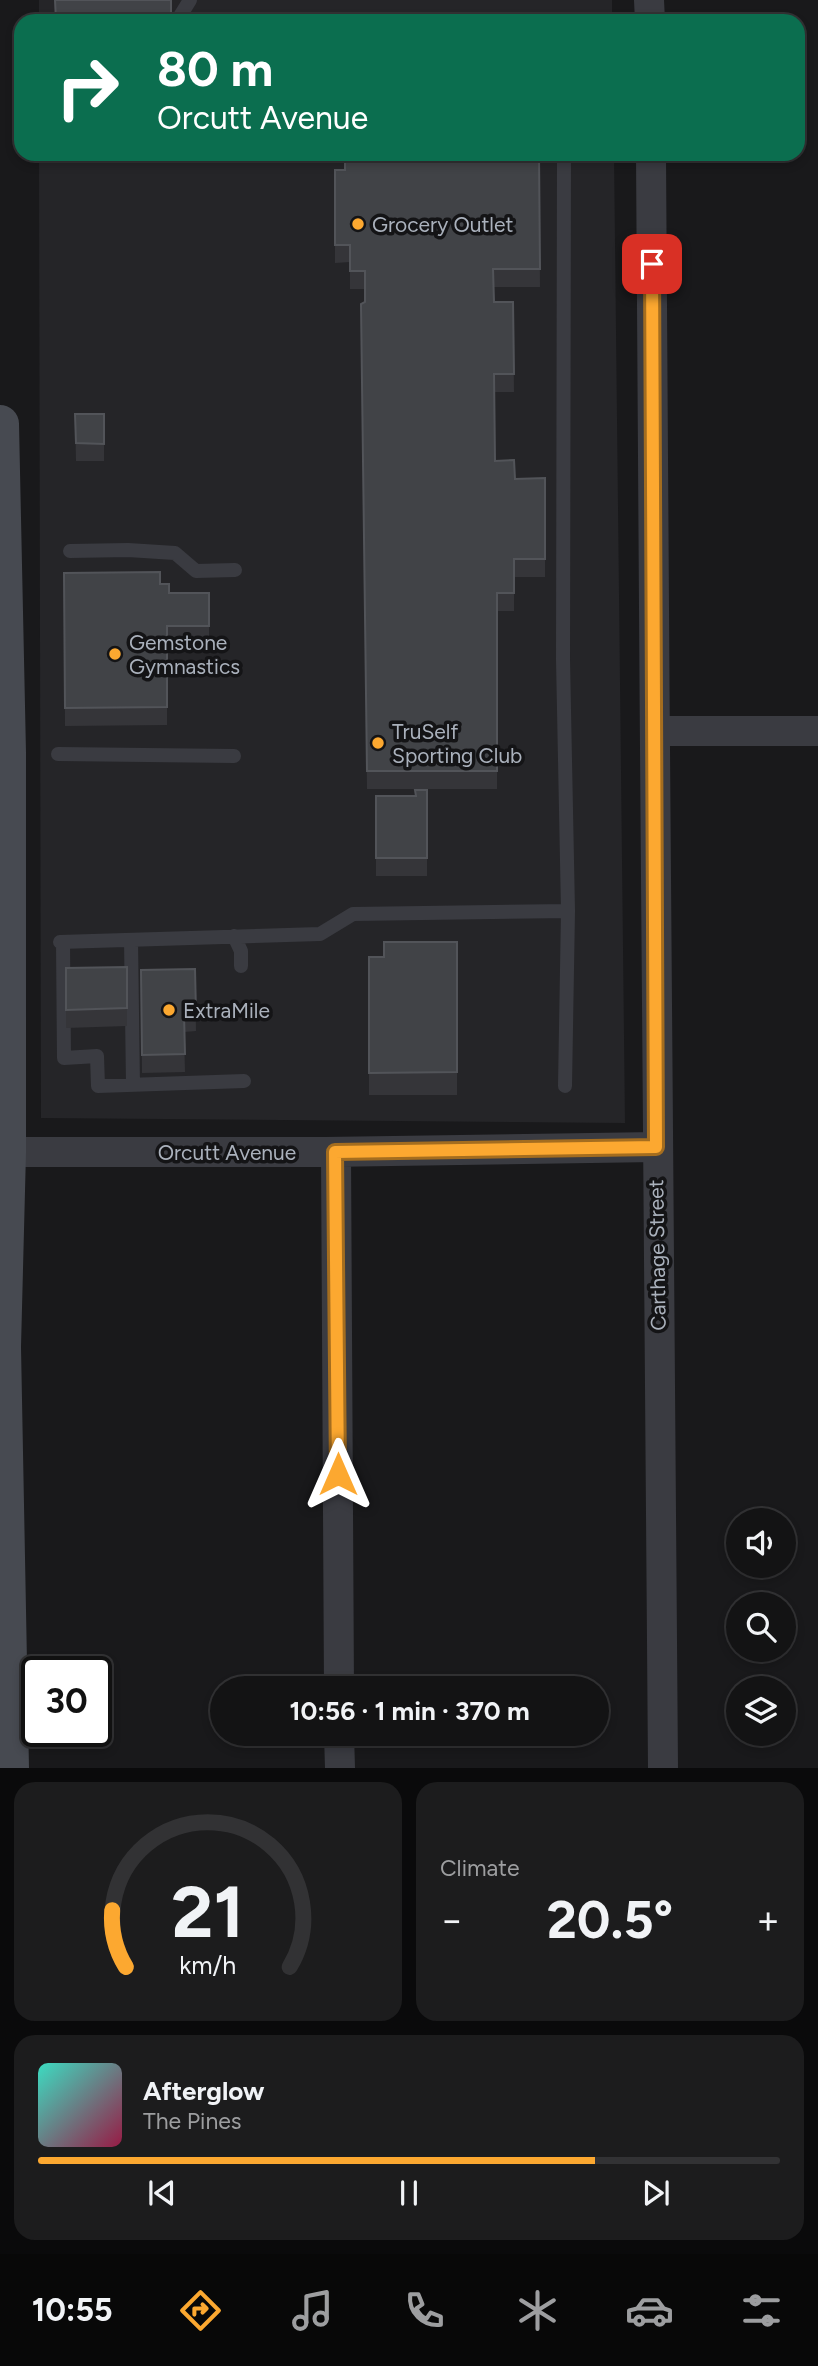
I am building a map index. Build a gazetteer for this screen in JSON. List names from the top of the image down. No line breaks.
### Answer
{"streets":{"street":["Orcutt Avenue","Carthage Street"]},"crossings":[["Orcutt Avenue","Carthage Street"]],"places":["Grocery Outlet","Gemstone Gymnastics","TruSelf Sporting Club","ExtraMile"],"page":{"turn":["80 m","Orcutt Avenue"],"limit":"30","trip":"10:56 · 1 min · 370 m","tile":"Climate","heat":["−","20.5°","+"],"song":["Afterglow","The Pines"],"tabs":"10:55","gauge":["21","km/h"]}}
